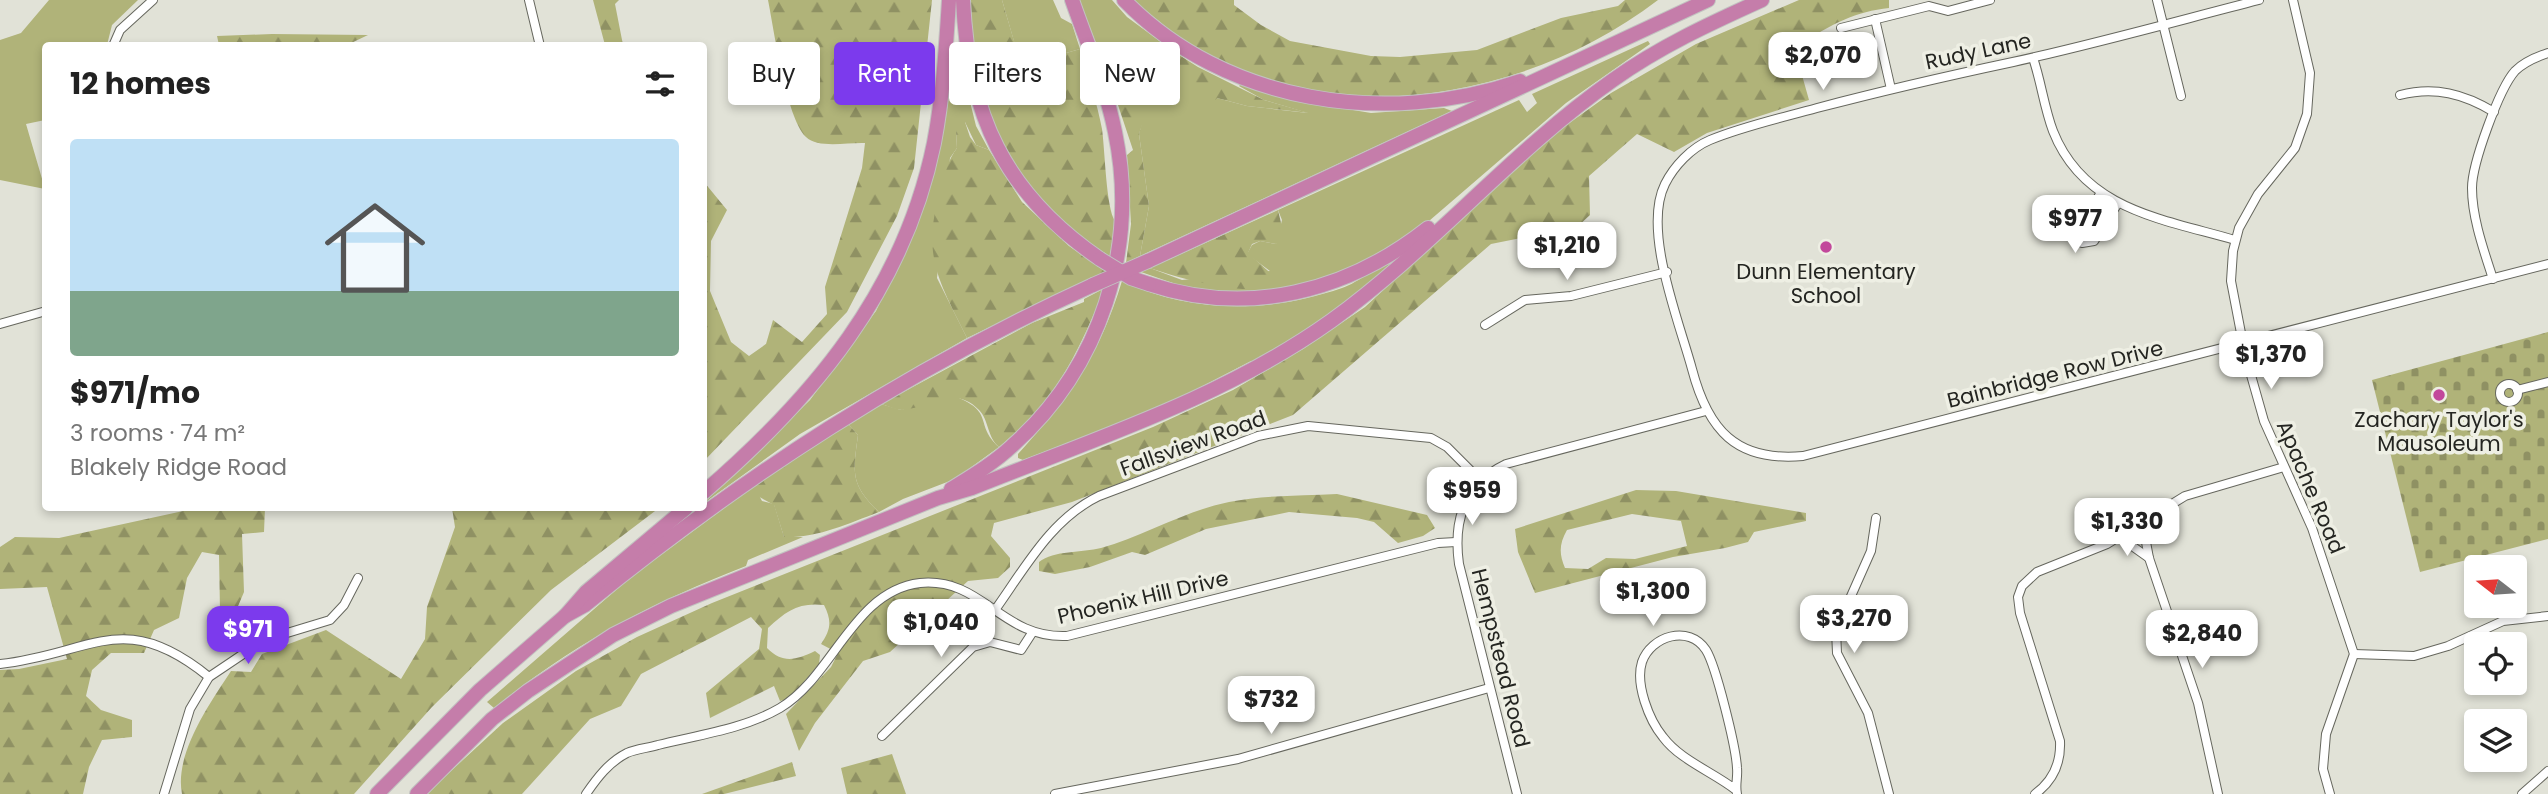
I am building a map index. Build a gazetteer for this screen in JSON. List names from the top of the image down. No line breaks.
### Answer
{"streets":{"street":["Rudy Lane","Bainbridge Row Drive","Fallsview Road","Apache Road","Phoenix Hill Drive","Hempstead Road"]},"crossings":[["Rudy Lane","Bainbridge Row Drive"],["Rudy Lane","Hempstead Road"],["Bainbridge Row Drive","Apache Road"],["Bainbridge Row Drive","Hempstead Road"],["Fallsview Road","Phoenix Hill Drive"],["Fallsview Road","Hempstead Road"],["Phoenix Hill Drive","Hempstead Road"]],"places":["Dunn Elementary School","Zachary Taylor's Mausoleum"],"north":"left","page":{"price":["$2,070","$977","$1,210","$1,370","$959","$1,330","$1,300","$3,270","$1,040","$971","$2,840","$732"],"chip":["Buy","Rent","Filters","New"],"heading":"12 homes","list":[{"name":"$971/mo","note":"3 rooms · 74 m² · Blakely Ridge Road"}]}}
